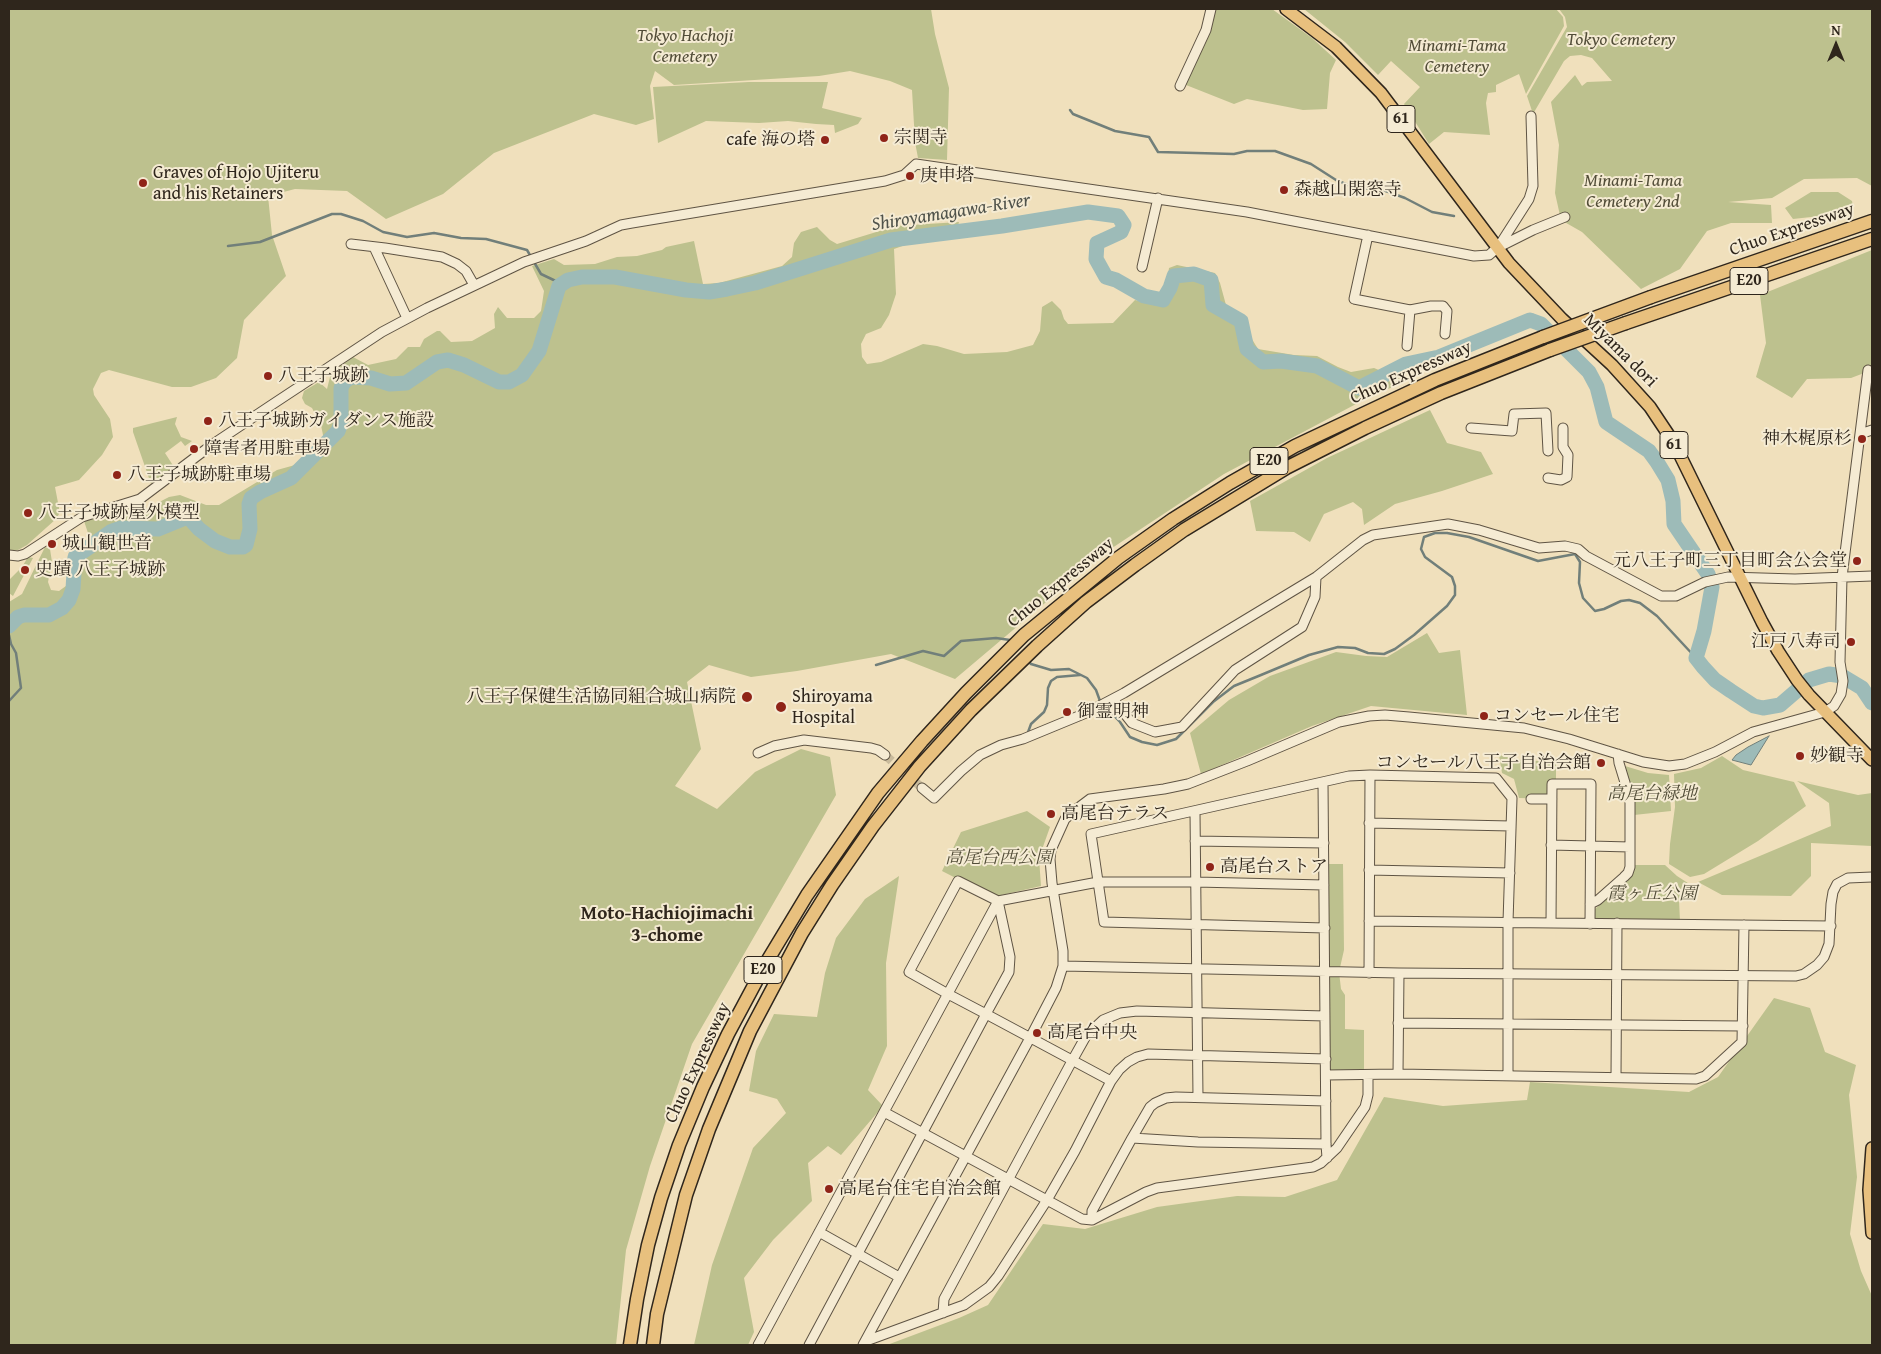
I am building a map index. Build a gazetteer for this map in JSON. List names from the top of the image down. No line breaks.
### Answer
{"streets":{"highway":["Chuo Expressway","E20"],"main road":["61","Miyama dori"]},"districts":["Moto-Hachiojimachi 3-chome"],"water":["Shiroyamagawa-River"],"parks":["Tokyo Hachoji Cemetery","Tokyo Cemetery","Minami-Tama Cemetery","Minami-Tama Cemetery 2nd","高尾台緑地","高尾台西公園","霞ヶ丘公園"],"places":["宗関寺","cafe 海の塔","庚申塔","Graves of Hojo Ujiteru and his Retainers","森越山閑窓寺","八王子城跡","八王子城跡ガイダンス施設","神木梶原杉","障害者用駐車場","八王子城跡駐車場","八王子城跡屋外模型","城山観世音","元八王子町三丁目町会公会堂","史蹟 八王子城跡","江戸八寿司","八王子保健生活協同組合城山病院","Shiroyama Hospital","御霊明神","コンセール住宅","妙観寺","コンセール八王子自治会館","高尾台テラス","高尾台ストア","高尾台中央","高尾台住宅自治会館"],"north":"top"}
